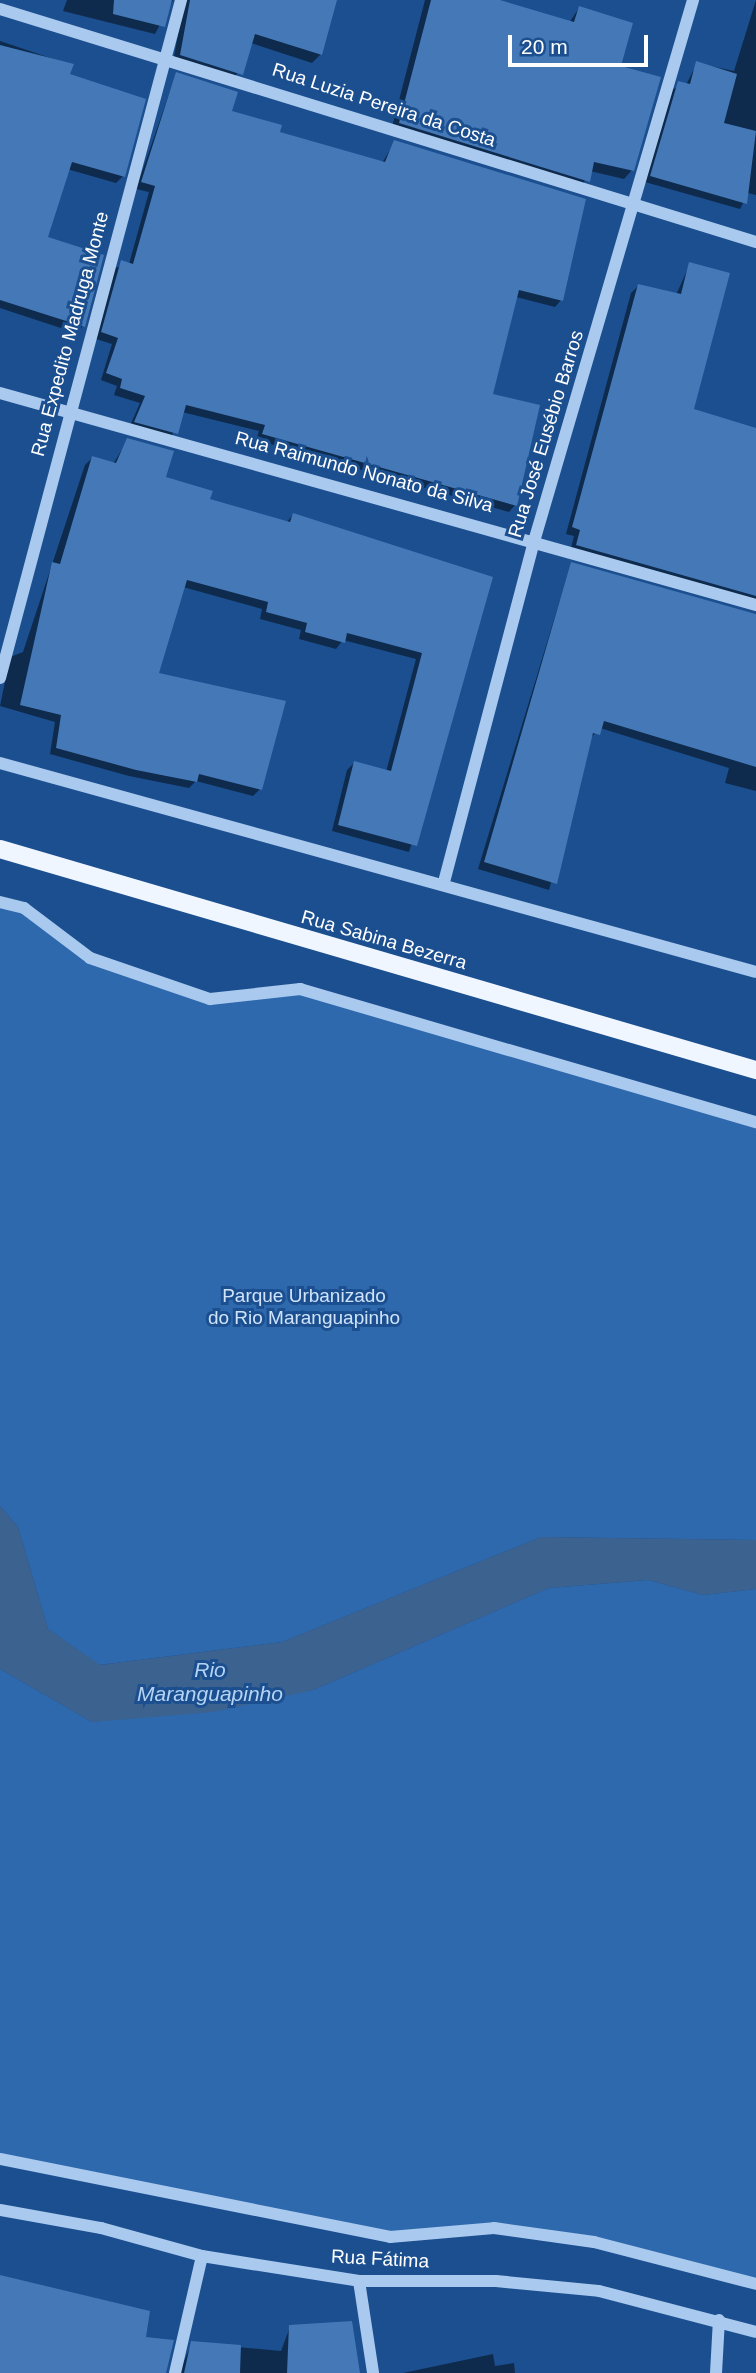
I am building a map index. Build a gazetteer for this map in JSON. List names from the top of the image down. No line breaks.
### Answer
{"streets":{"main road":["Rua Sabina Bezerra"],"street":["Rua Luzia Pereira da Costa","Rua Expedito Madruga Monte","Rua José Eusébio Barros","Rua Raimundo Nonato da Silva","Rua Fátima"]},"crossings":[["Rua Luzia Pereira da Costa","Rua Expedito Madruga Monte"],["Rua Luzia Pereira da Costa","Rua José Eusébio Barros"],["Rua Expedito Madruga Monte","Rua Raimundo Nonato da Silva"],["Rua José Eusébio Barros","Rua Raimundo Nonato da Silva"]],"water":["Rio Maranguapinho"],"parks":["Parque Urbanizado do Rio Maranguapinho"],"scale_bar":"20 m"}
